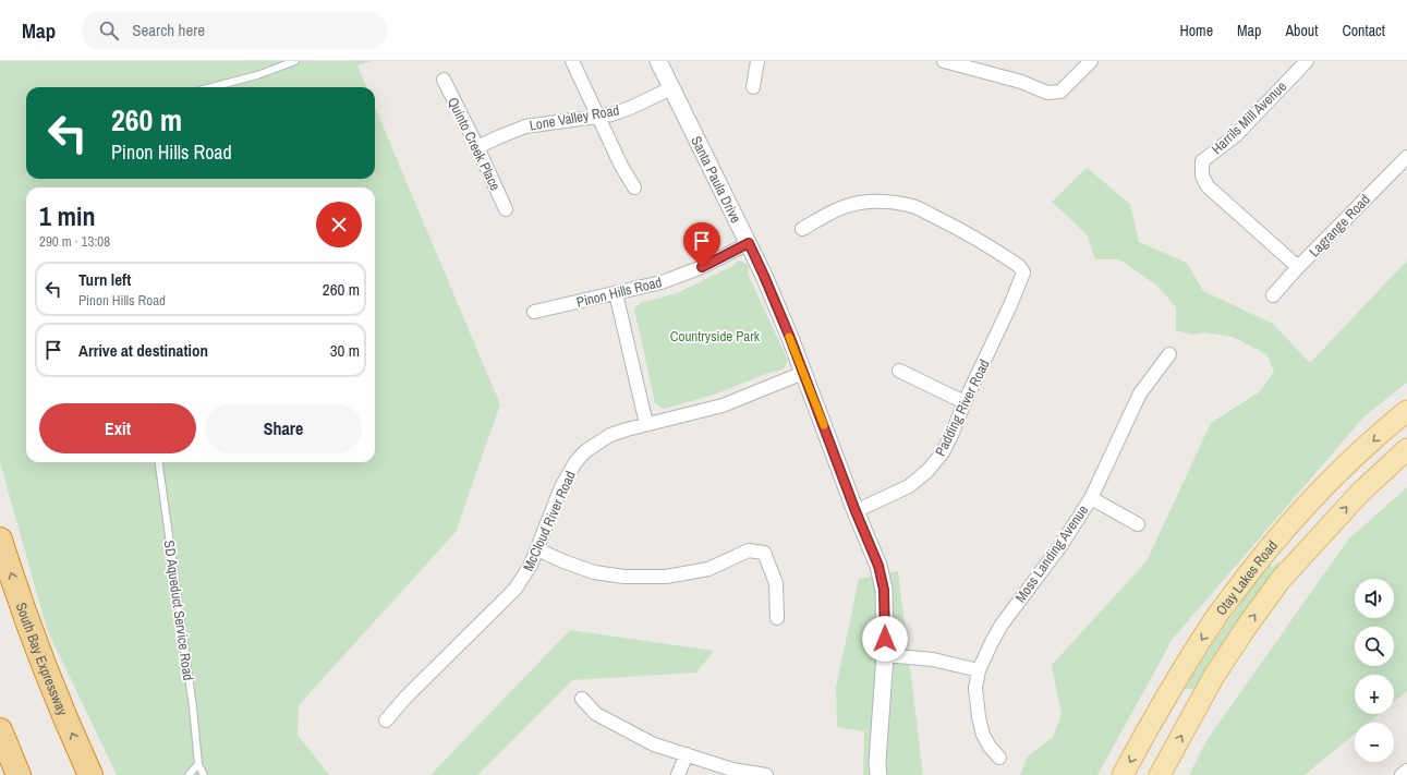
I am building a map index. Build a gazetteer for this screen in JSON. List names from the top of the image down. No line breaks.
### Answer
{"streets":{"highway":["South Bay Expressway"],"main road":["Otay Lakes Road"],"street":["Lone Valley Road","Harrils Mill Avenue","Quinto Creek Place","Santa Paula Drive","Lagrange Road","Pinon Hills Road","Padding River Road","McCloud River Road","Moss Landing Avenue"],"lane":["SD Aqueduct Service Road"]},"crossings":[["Lone Valley Road","Quinto Creek Place"],["Lone Valley Road","Santa Paula Drive"],["Harrils Mill Avenue","Lagrange Road"],["Santa Paula Drive","Pinon Hills Road"],["Santa Paula Drive","Padding River Road"],["Santa Paula Drive","McCloud River Road"]],"one_way":["South Bay Expressway"],"parks":["Countryside Park"],"page":{"header":"Map","search":"Search here","nav":["Home","Map","About","Contact"],"turn":["260 m","Pinon Hills Road"],"heading":["1 min","290 m · 13:08"],"list":[{"name":"Turn left","note":"Pinon Hills Road","value":"260 m"},{"name":"Arrive at destination","value":"30 m"}],"buttons":["Exit","Share"],"map_buttons":["+","−"]}}
